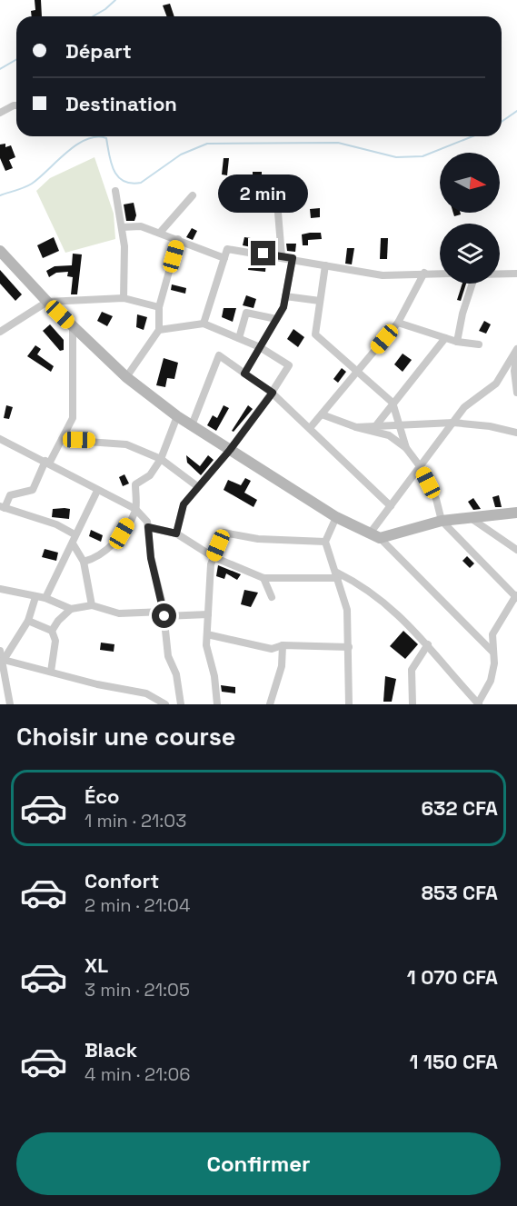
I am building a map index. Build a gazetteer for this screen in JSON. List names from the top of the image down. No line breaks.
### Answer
{"north":"right","page":{"banner":["Départ","Destination"],"bubble":"2 min","heading":"Choisir une course","list":[{"name":"Éco","note":"1 min · 21:03","value":"632 CFA"},{"name":"Confort","note":"2 min · 21:04","value":"853 CFA"},{"name":"XL","note":"3 min · 21:05","value":"1 070 CFA"},{"name":"Black","note":"4 min · 21:06","value":"1 150 CFA"}],"buttons":"Confirmer"}}
